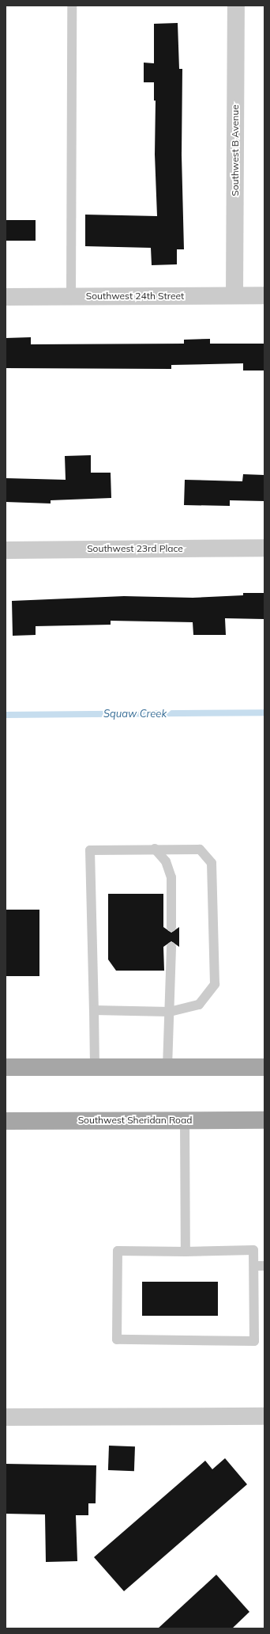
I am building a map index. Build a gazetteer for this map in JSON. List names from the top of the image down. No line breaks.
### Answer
{"streets":{"main road":["Southwest Sheridan Road"],"street":["Southwest B Avenue","Southwest 24th Street","Southwest 23rd Place"]},"crossings":[["Southwest B Avenue","Southwest 24th Street"]],"water":["Squaw Creek"]}
